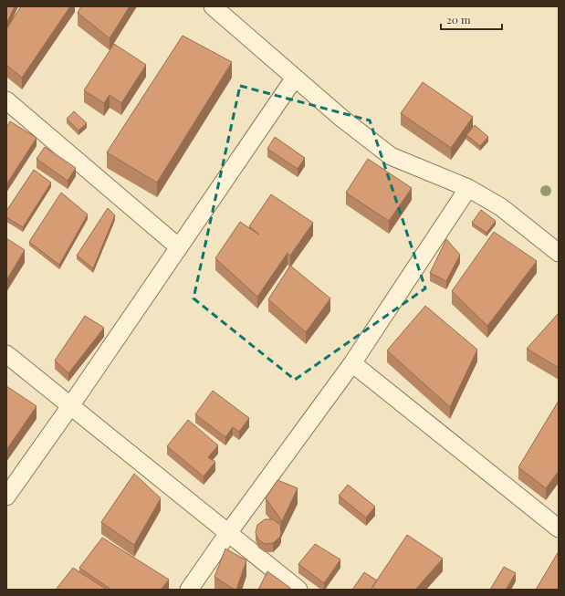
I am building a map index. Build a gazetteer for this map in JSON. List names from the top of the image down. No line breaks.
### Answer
{"scale_bar":"20 m"}
